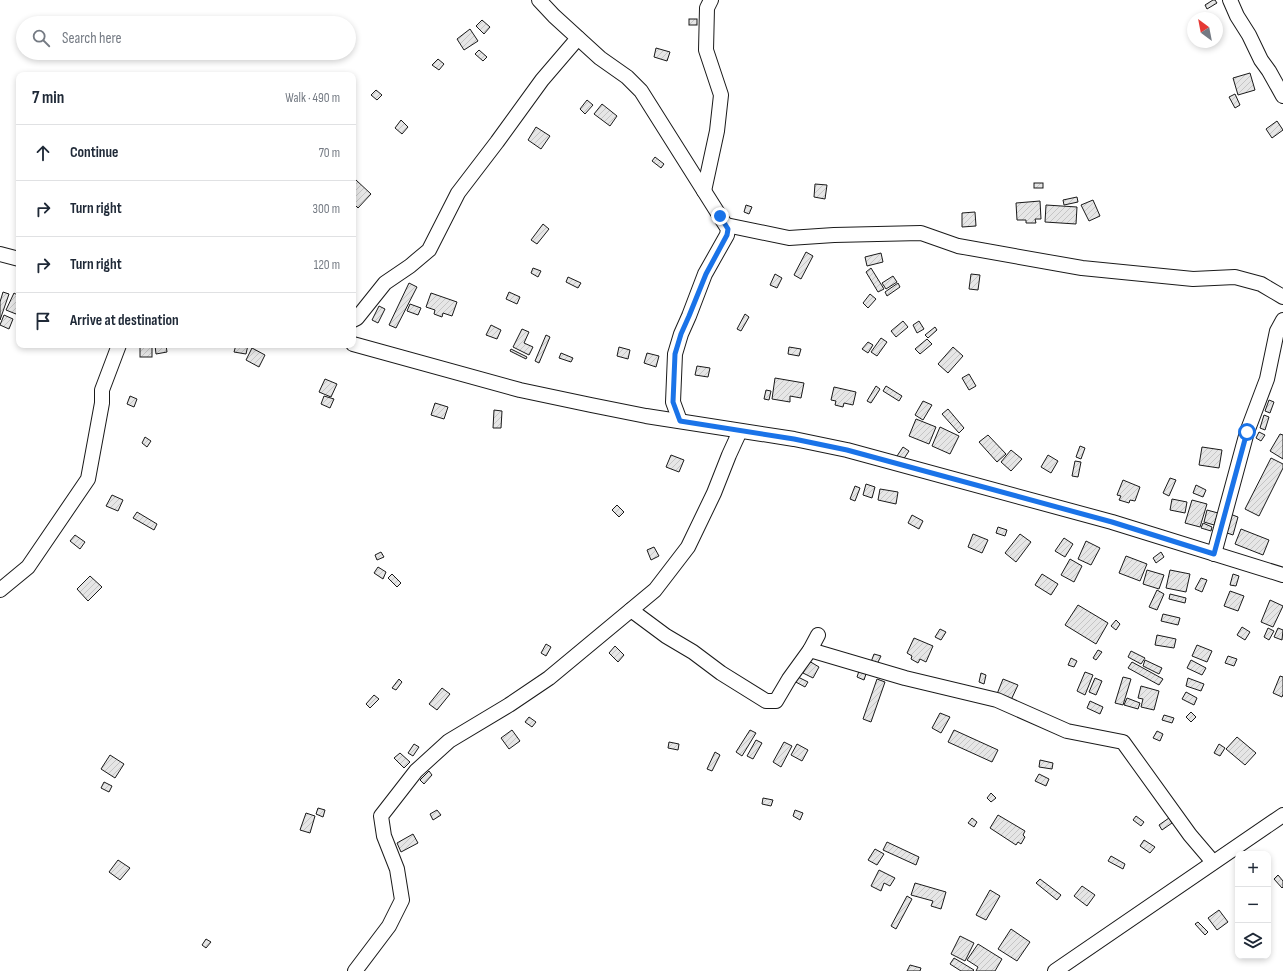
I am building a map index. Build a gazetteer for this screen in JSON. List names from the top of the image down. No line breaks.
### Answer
{"north":"top left","page":{"search":"Search here","heading":["7 min","Walk · 490 m"],"list":[["Continue","70 m"],["Turn right","300 m"],["Turn right","120 m"],"Arrive at destination"],"map_buttons":["+","−"]}}
